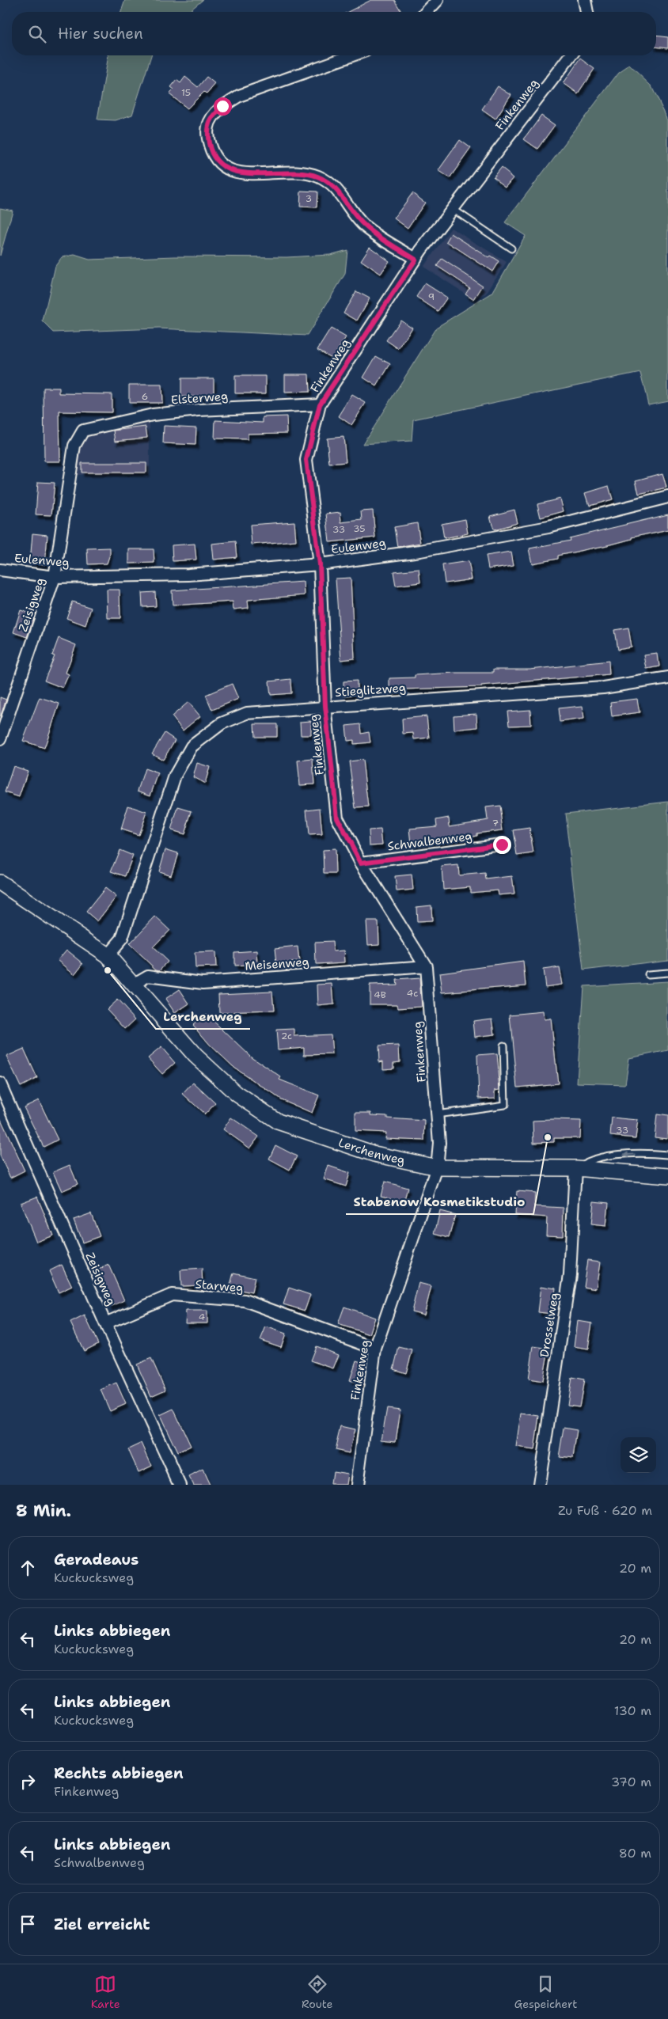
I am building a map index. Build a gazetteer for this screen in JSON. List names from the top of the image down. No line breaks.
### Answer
{"streets":{"street":["Finkenweg","Elsterweg","Eulenweg","Zeisigweg","Stieglitzweg","Schwalbenweg","Meisenweg","Lerchenweg","Starweg","Drosselweg"]},"crossings":[["Finkenweg","Elsterweg"],["Finkenweg","Eulenweg"],["Finkenweg","Stieglitzweg"],["Finkenweg","Schwalbenweg"],["Finkenweg","Meisenweg"],["Finkenweg","Lerchenweg"],["Finkenweg","Starweg"],["Elsterweg","Zeisigweg"],["Eulenweg","Zeisigweg"],["Zeisigweg","Starweg"],["Stieglitzweg","Lerchenweg"],["Meisenweg","Lerchenweg"],["Lerchenweg","Drosselweg"]],"places":["Lerchenweg","Stabenow Kosmetikstudio"],"house_numbers":["15","3","9","6","35","33","7","4c","4B","2c","33","4"],"page":{"search":"Hier suchen","heading":["8 Min.","Zu Fuß · 620 m"],"list":[["Geradeaus","Kuckucksweg","20 m"],["Links abbiegen","Kuckucksweg","20 m"],["Links abbiegen","Kuckucksweg","130 m"],["Rechts abbiegen","Finkenweg","370 m"],["Links abbiegen","Schwalbenweg","80 m"],"Ziel erreicht"],"nav":["Karte","Route","Gespeichert"]}}
